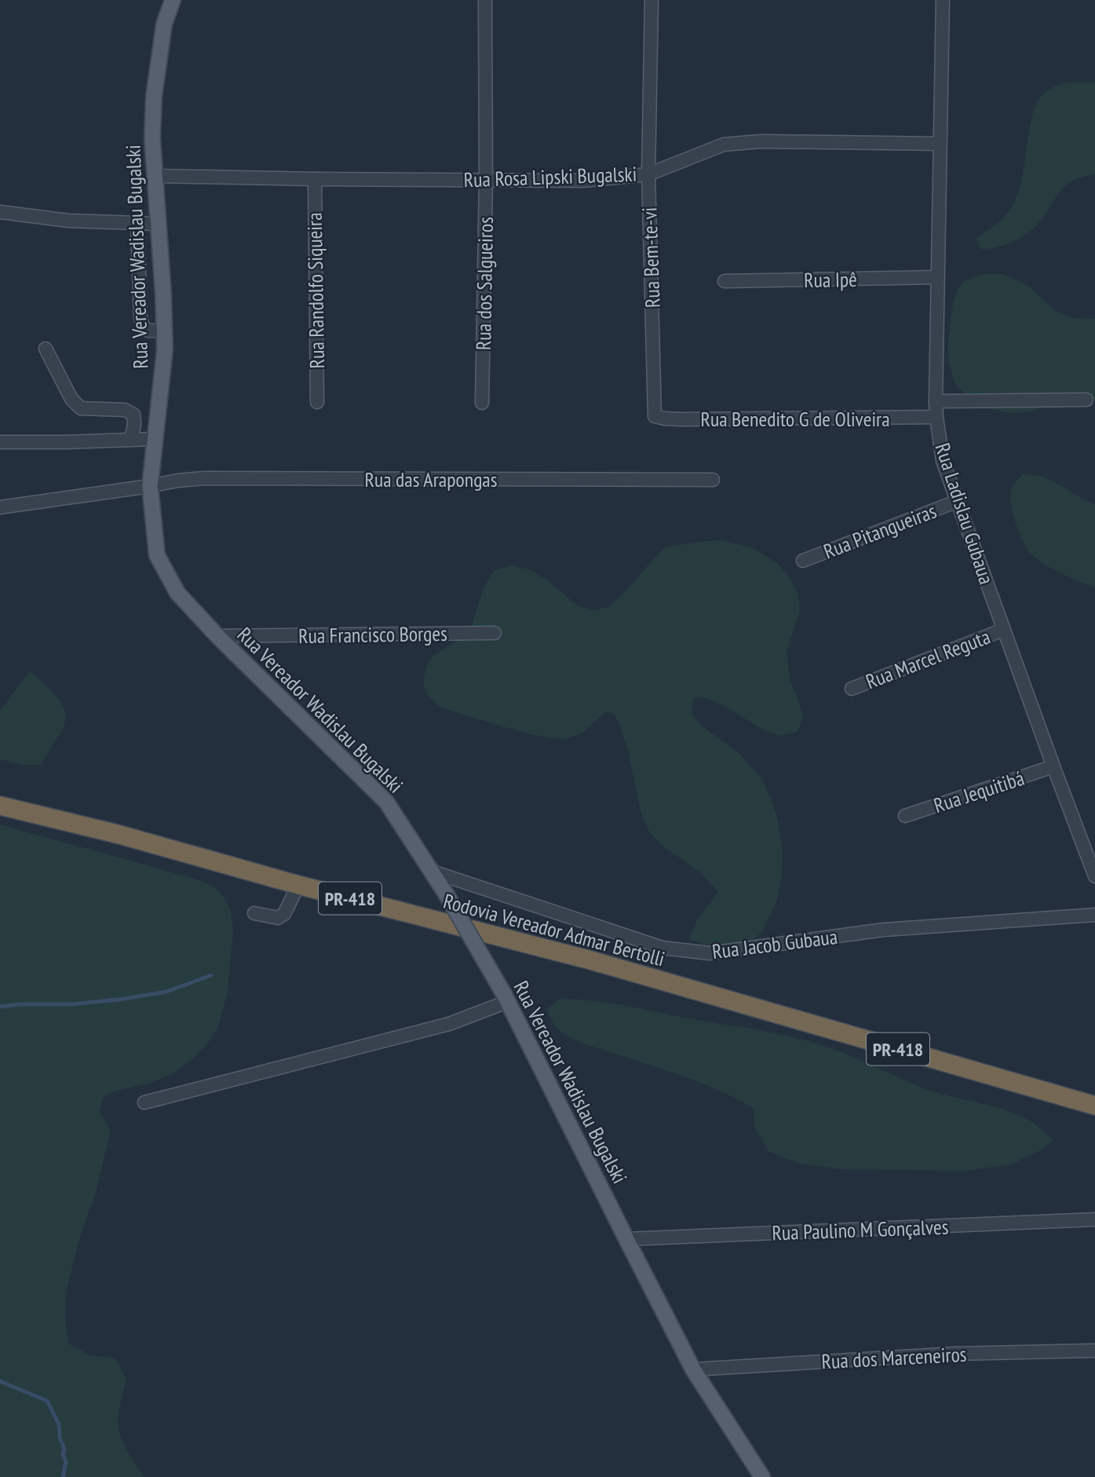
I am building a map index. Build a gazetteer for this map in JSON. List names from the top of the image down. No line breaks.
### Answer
{"streets":{"highway":["PR-418","Rodovia Vereador Admar Bertolli"],"main road":["Rua Vereador Wadislau Bugalski"],"street":["Rua Rosa Lipski Bugalski","Rua Bem-te-vi","Rua Ipê","Rua dos Salgueiros","Rua Randolfo Siqueira","Rua Benedito G de Oliveira","Rua das Arapongas","Rua Ladislau Gubaua","Rua Pitangueiras","Rua Francisco Borges","Rua Marcel Reguta","Rua Jequitibá","Rua Jacob Gubaua","Rua Paulino M Gonçalves","Rua dos Marceneiros"]},"crossings":[["Rua Rosa Lipski Bugalski","Rua Vereador Wadislau Bugalski"],["Rua Rosa Lipski Bugalski","Rua Bem-te-vi"],["Rua Rosa Lipski Bugalski","Rua dos Salgueiros"],["Rua Rosa Lipski Bugalski","Rua Randolfo Siqueira"],["Rua Rosa Lipski Bugalski","Rua Ladislau Gubaua"],["Rua Vereador Wadislau Bugalski","Rua das Arapongas"],["Rua Vereador Wadislau Bugalski","Rua Francisco Borges"],["Rua Vereador Wadislau Bugalski","Rua Jacob Gubaua"],["Rua Vereador Wadislau Bugalski","Rua Paulino M Gonçalves"],["Rua Vereador Wadislau Bugalski","Rua dos Marceneiros"],["Rua Bem-te-vi","Rua Benedito G de Oliveira"],["Rua Ipê","Rua Ladislau Gubaua"],["Rua Benedito G de Oliveira","Rua Ladislau Gubaua"],["Rua Ladislau Gubaua","Rua Pitangueiras"],["Rua Ladislau Gubaua","Rua Marcel Reguta"],["Rua Ladislau Gubaua","Rua Jequitibá"]]}
